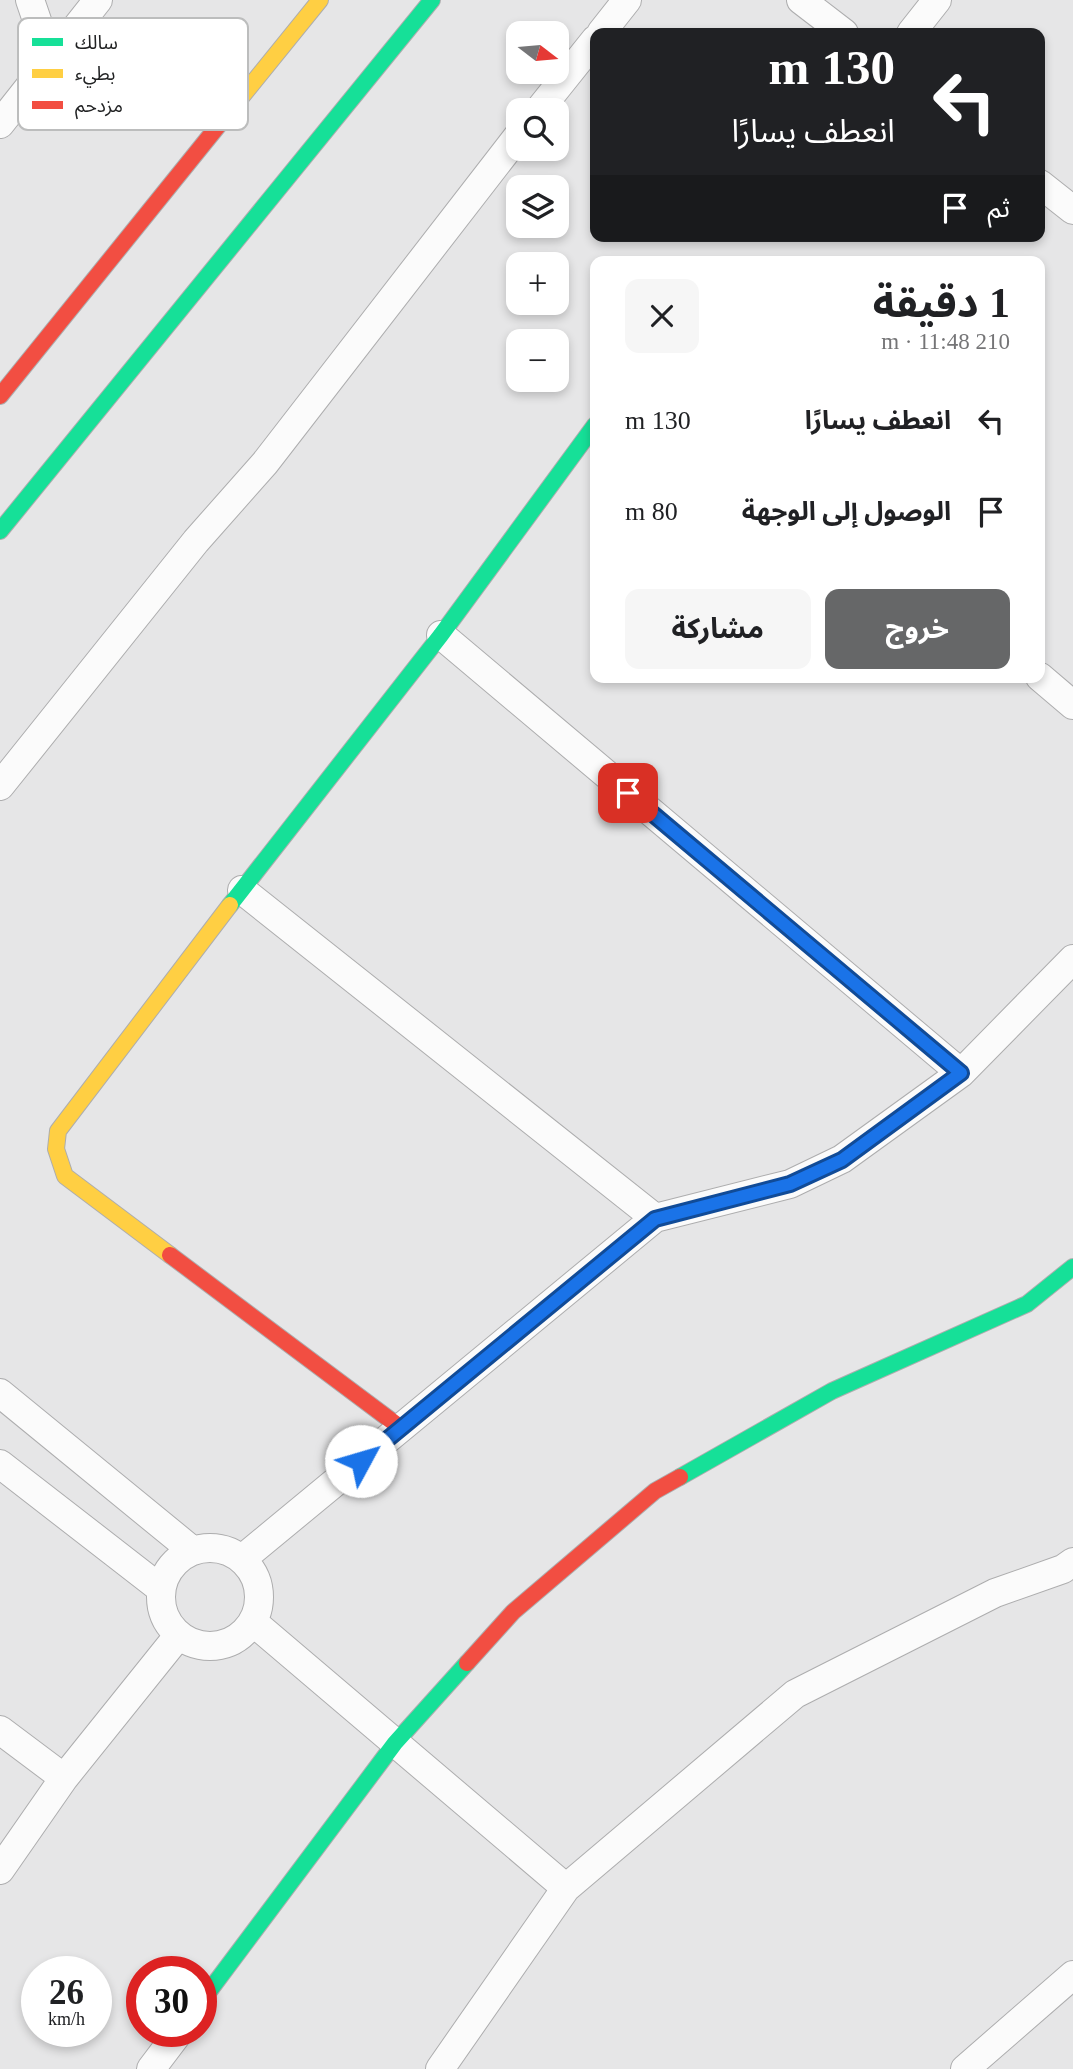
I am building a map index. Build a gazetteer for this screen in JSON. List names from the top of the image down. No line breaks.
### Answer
{"legend":["سالك","بطيء","مزدحم"],"north":"right","page":{"map_buttons":["+","−"],"turn":["130 m","انعطف يسارًا"],"then":"ثم","heading":["1 دقيقة","210 m · 11:48"],"list":[{"name":"انعطف يسارًا","value":"130 m"},{"name":"الوصول إلى الوجهة","value":"80 m"}],"buttons":["خروج","مشاركة"],"speed":"26 km/h","limit":"30"}}
